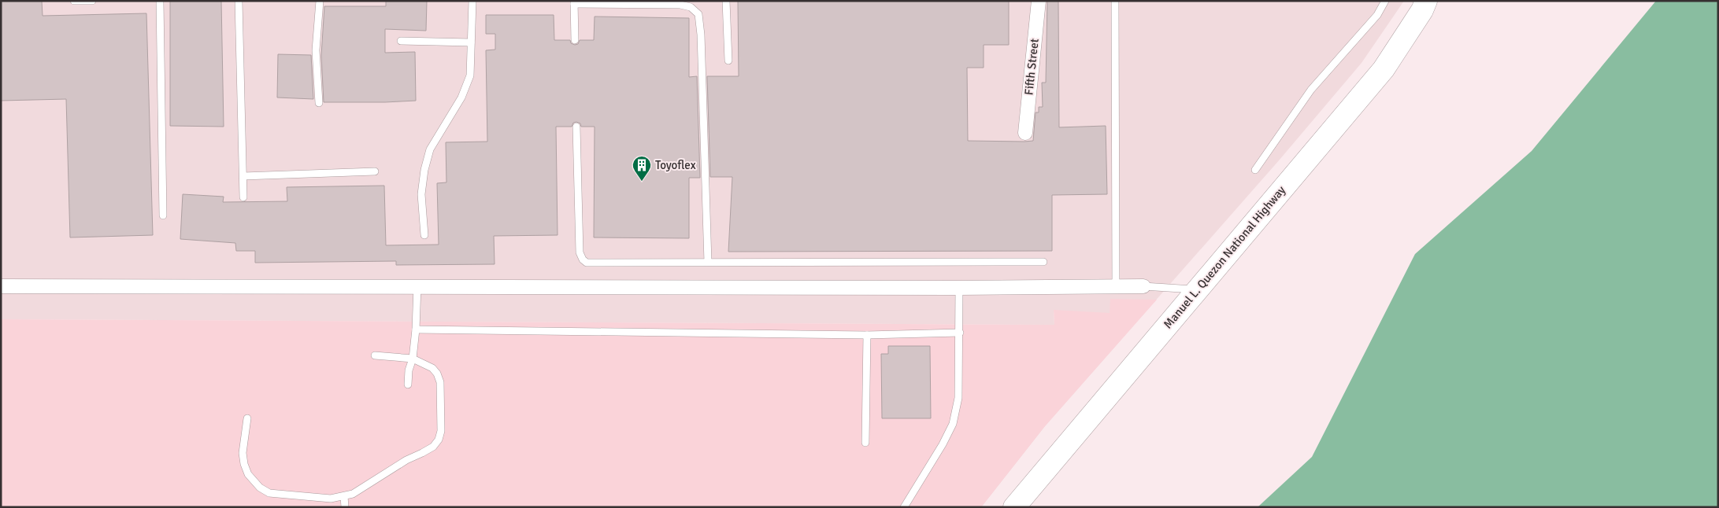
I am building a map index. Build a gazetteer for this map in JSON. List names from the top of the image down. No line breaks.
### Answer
{"streets":{"main road":["Manuel L. Quezon National Highway"],"street":["Fifth Street"]},"places":{"building":["Toyoflex"]}}
